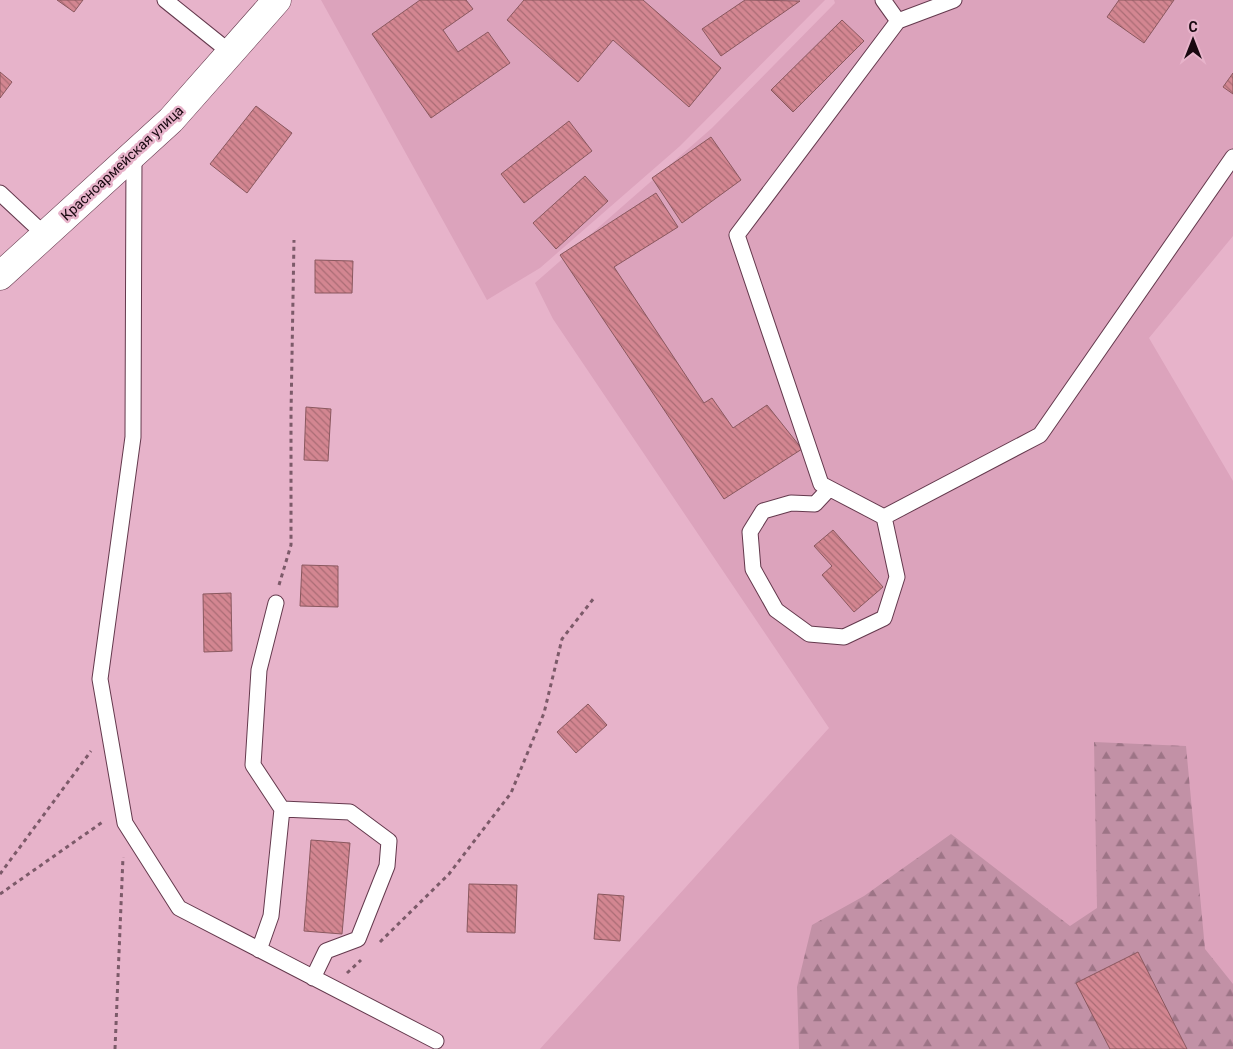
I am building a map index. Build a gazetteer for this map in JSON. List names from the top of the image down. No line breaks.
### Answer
{"streets":{"street":["Красноармейская улица"]},"north":"top"}
